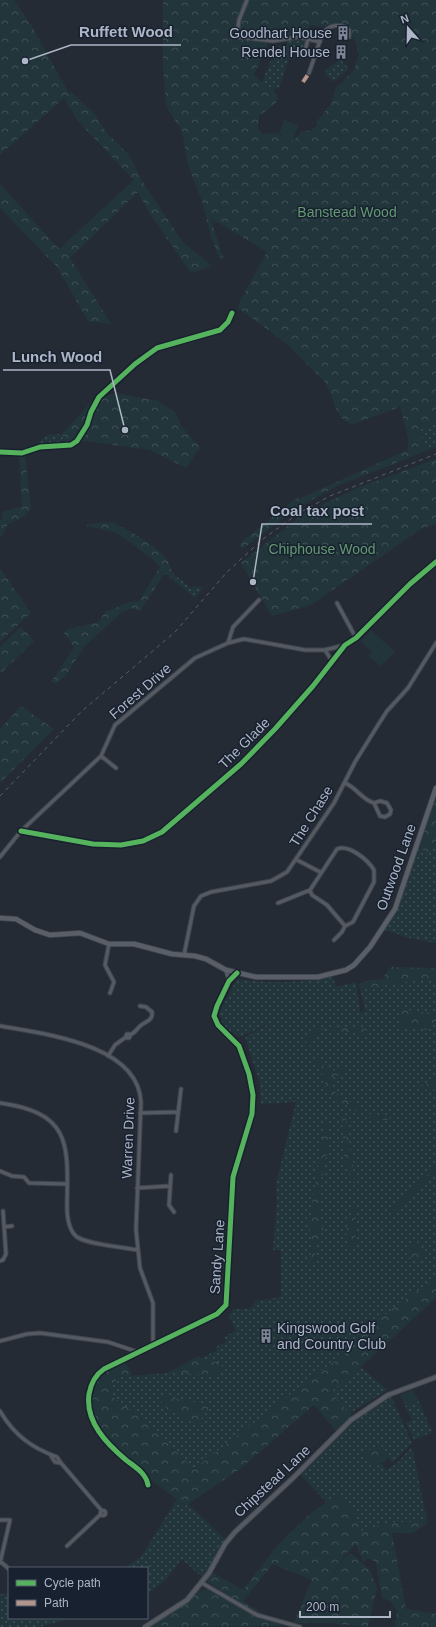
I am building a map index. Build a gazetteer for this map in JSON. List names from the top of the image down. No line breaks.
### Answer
{"streets":{"main road":["Outwood Lane"],"street":["Forest Drive","The Glade","The Chase","Warren Drive","Sandy Lane","Chipstead Lane"]},"crossings":[["Forest Drive","The Glade"],["The Chase","Outwood Lane"],["Outwood Lane","Sandy Lane"],["Warren Drive","Sandy Lane"]],"parks":["Banstead Wood","Chiphouse Wood"],"places":{"building":["Goodhart House","Rendel House","Kingswood Golf and Country Club"],"other":["Ruffett Wood","Lunch Wood","Coal tax post"]},"legend":["Cycle path","Path"],"scale_bar":"200 m","north":"top"}
